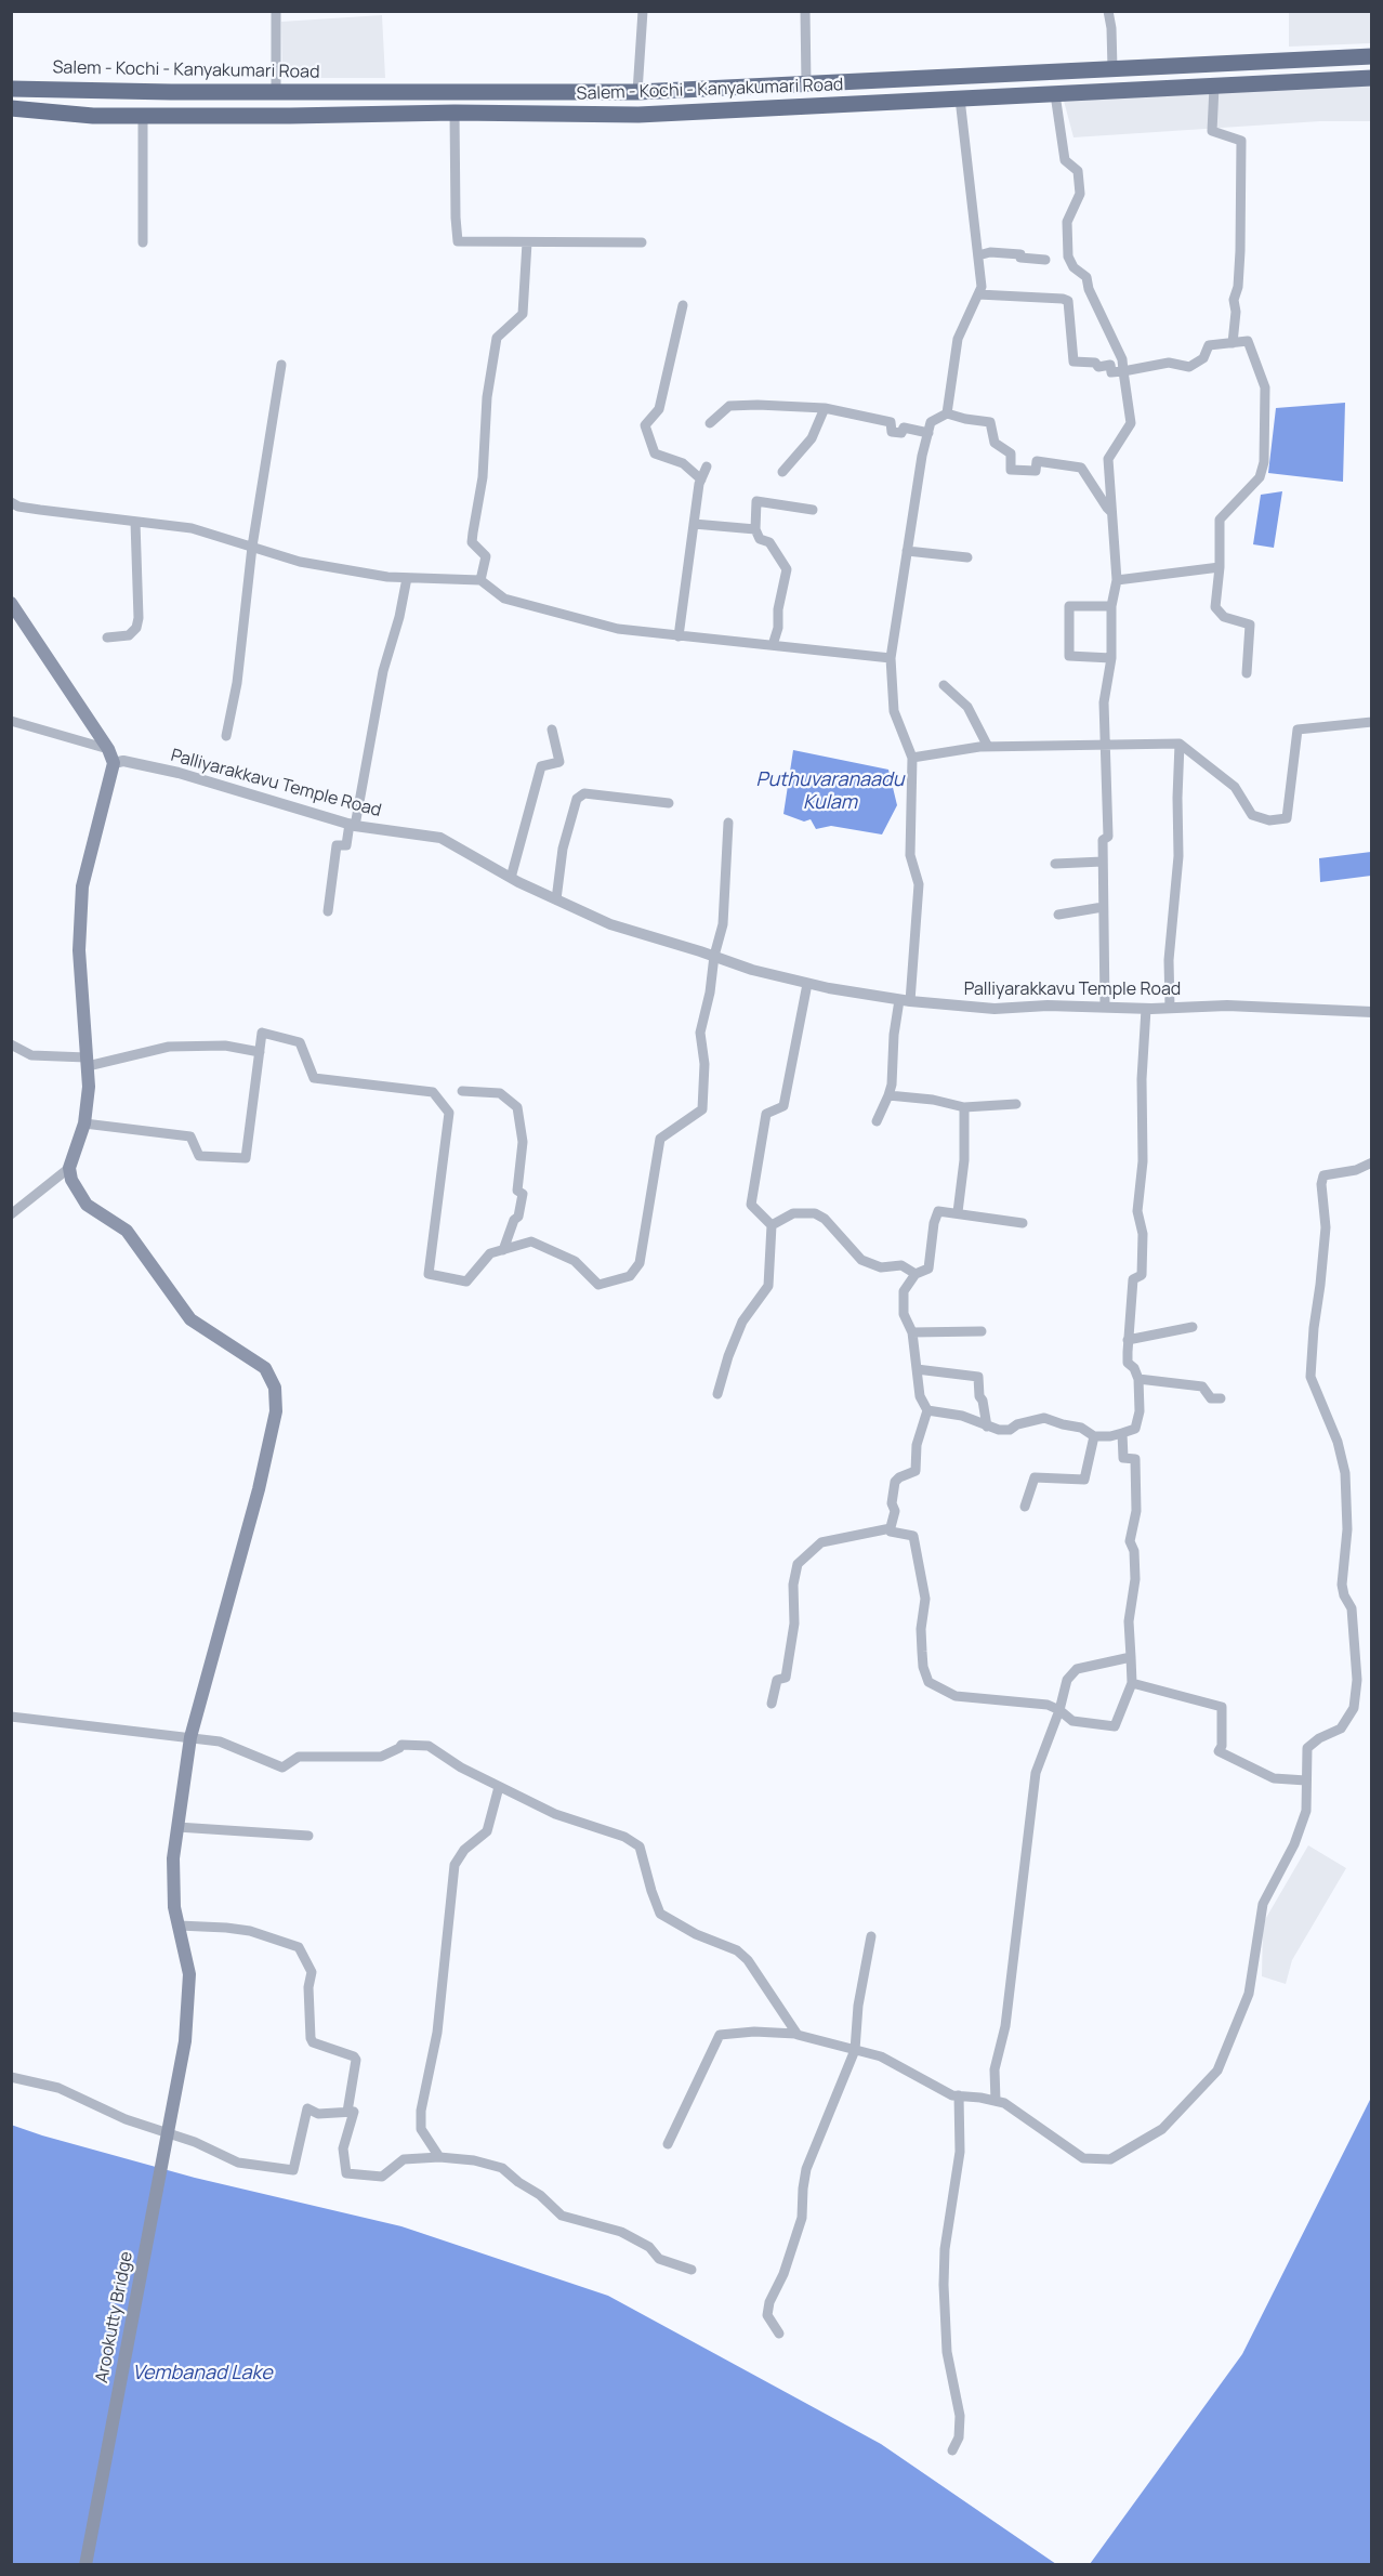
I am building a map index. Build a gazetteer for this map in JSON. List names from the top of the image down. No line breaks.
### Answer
{"streets":{"highway":["Salem - Kochi - Kanyakumari Road"],"main road":["Arookutty Bridge"],"street":["Palliyarakkavu Temple Road"]},"water":["Puthuvaranaadu Kulam","Vembanad Lake"]}
